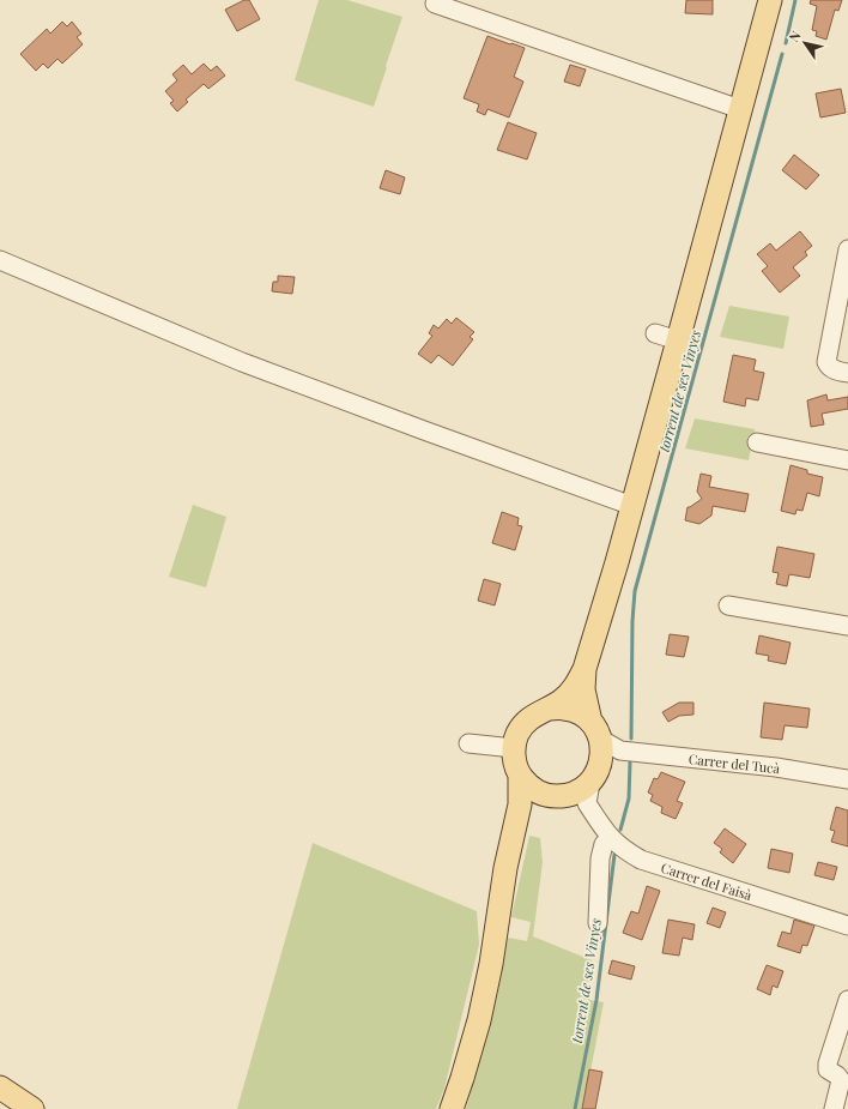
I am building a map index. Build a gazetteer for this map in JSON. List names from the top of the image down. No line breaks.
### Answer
{"streets":{"street":["Carrer del Tucà","Carrer del Faisà"]},"crossings":[["Carrer del Tucà","Carrer del Faisà"]],"water":["torrent de ses Vinyes"],"north":"top left"}
